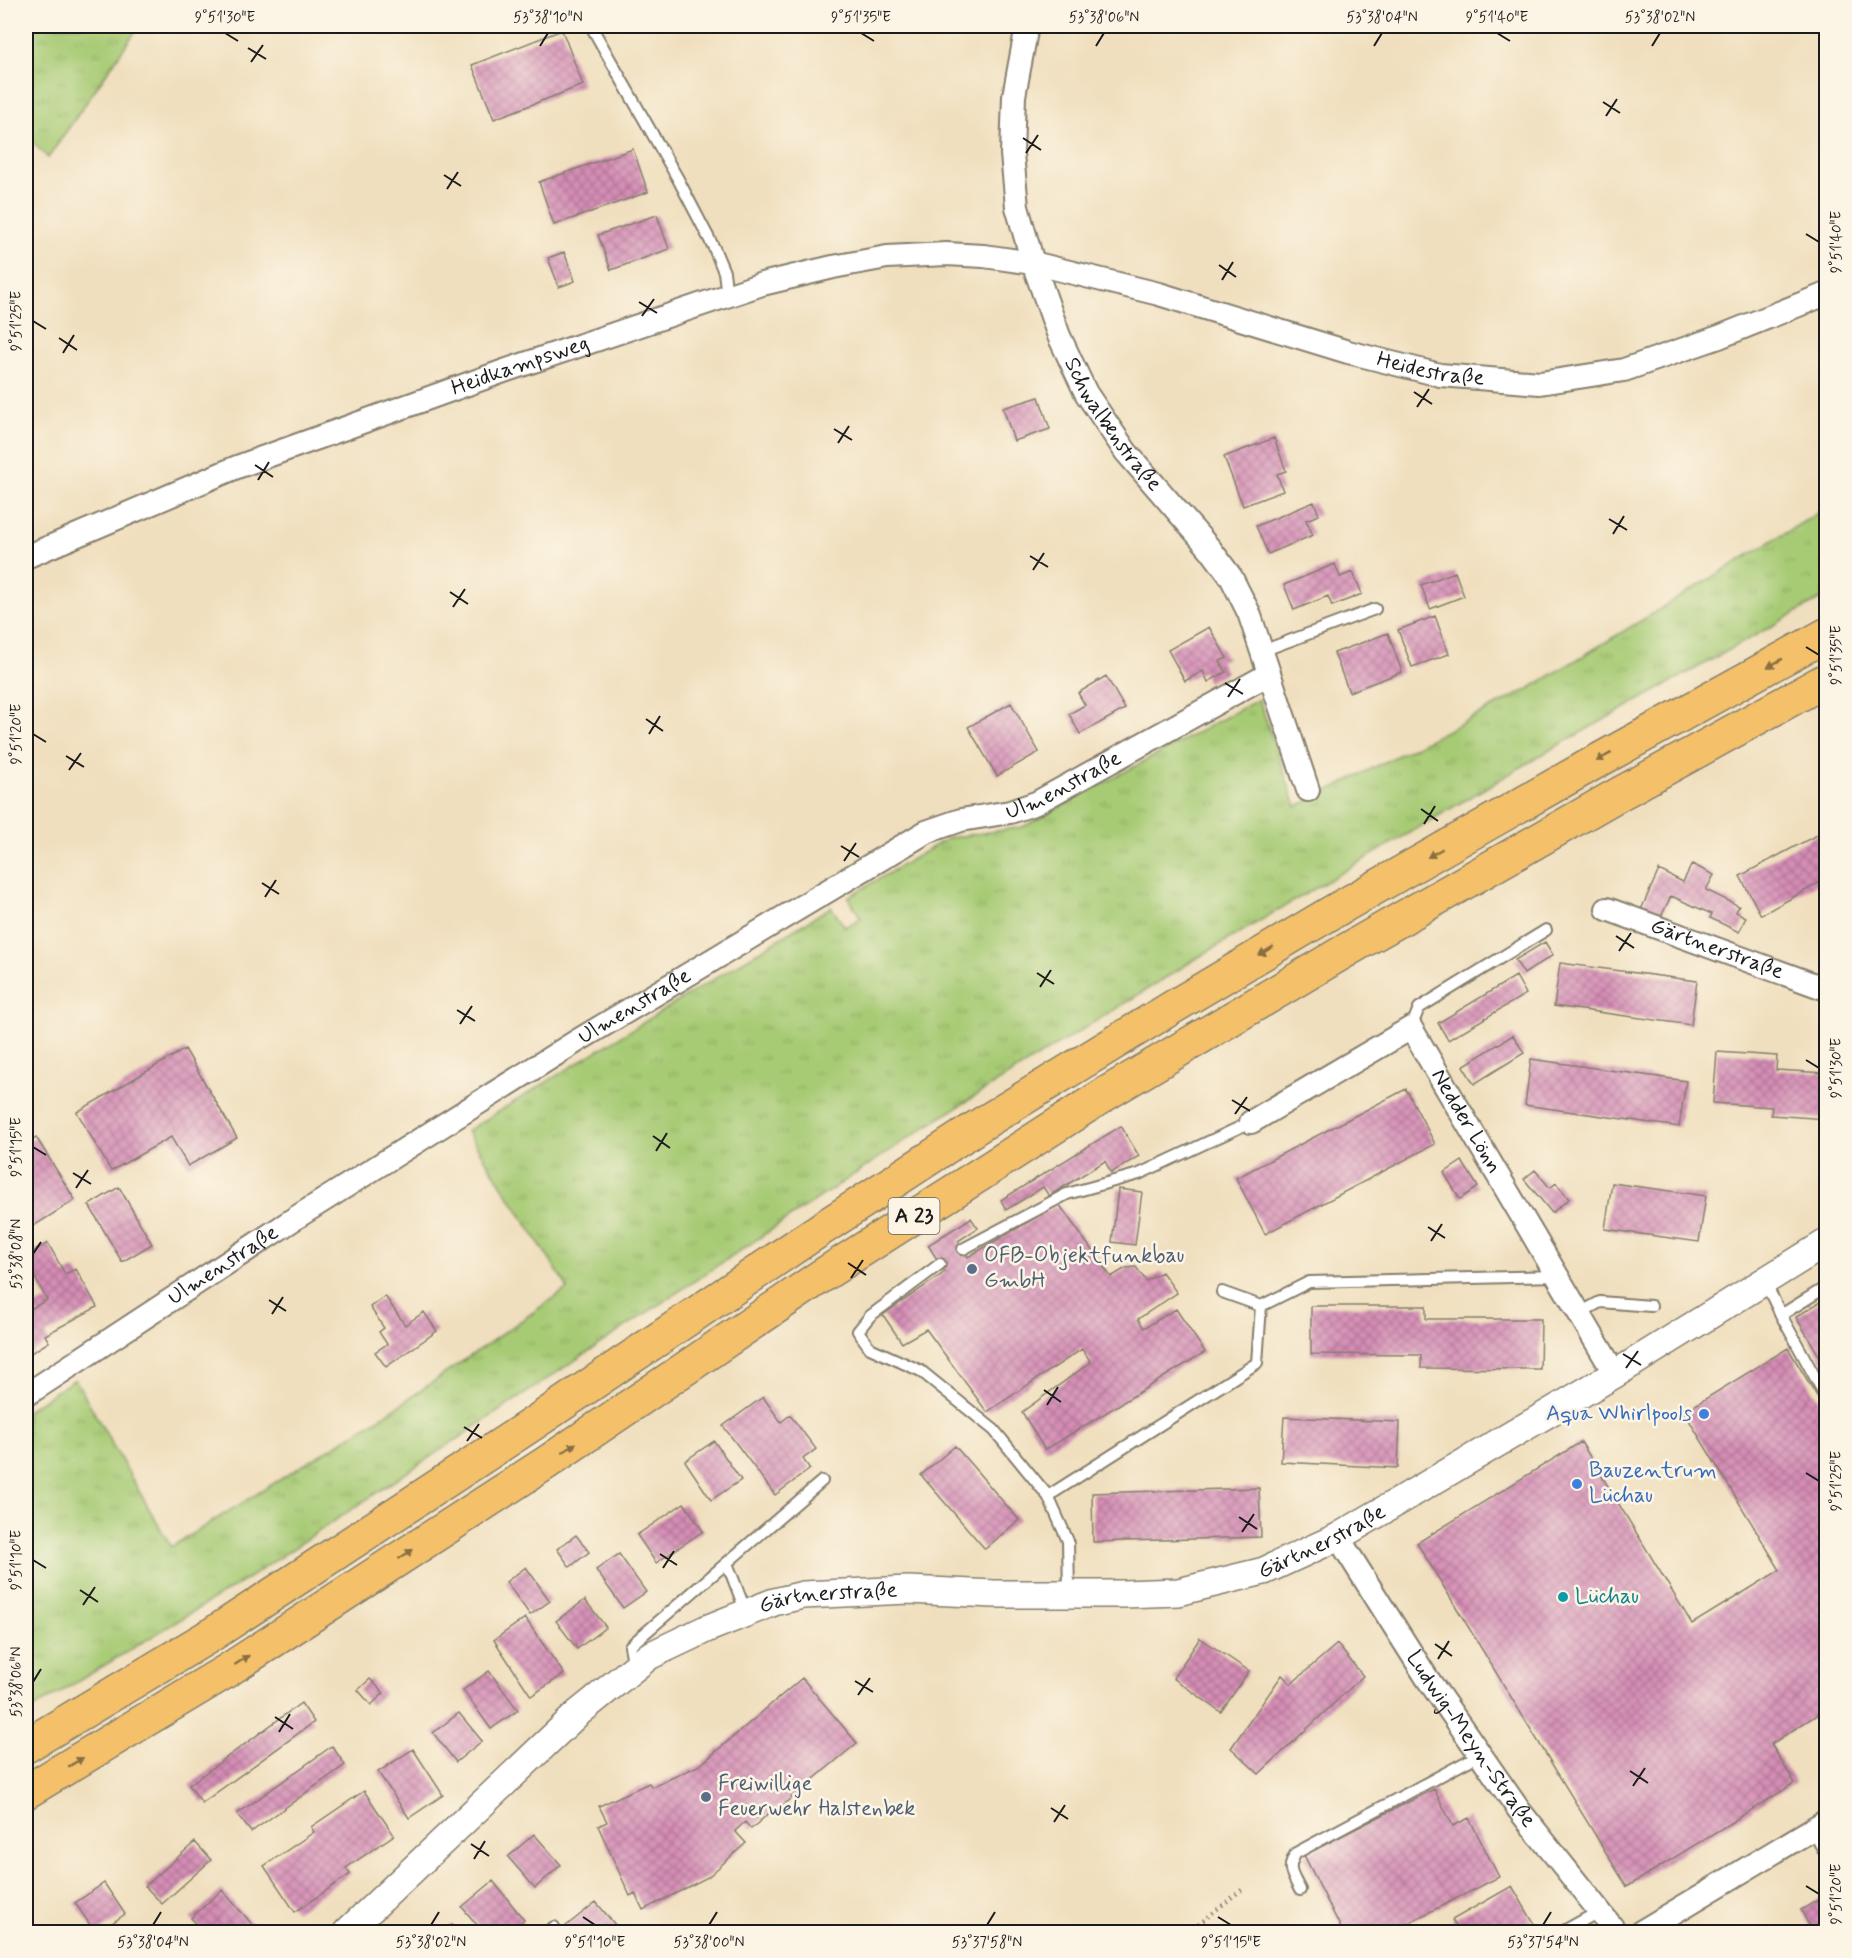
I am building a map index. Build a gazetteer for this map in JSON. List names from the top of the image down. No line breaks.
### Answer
{"streets":{"highway":["A 23"],"street":["Heidkampsweg","Heidestraße","Schwalbenstraße","Ulmenstraße","Gärtnerstraße","Nedder Lönn","Ludwig-Meyn-Straße"]},"crossings":[["Heidkampsweg","Heidestraße"],["Heidkampsweg","Schwalbenstraße"],["Heidestraße","Schwalbenstraße"],["Schwalbenstraße","Ulmenstraße"],["Gärtnerstraße","Nedder Lönn"],["Gärtnerstraße","Ludwig-Meyn-Straße"]],"places":["OFB-Objektfunkbau GmbH","Aqua Whirlpools","Bauzentrum Lüchau","Lüchau","Freiwillige Feuerwehr Halstenbek"],"coordinates":["9°51'30\"E","53°38'10\"N","9°51'35\"E","53°38'06\"N","53°38'04\"N","9°51'40\"E","53°38'02\"N","9°51'25\"E","9°51'20\"E","9°51'15\"E","53°38'08\"N","9°51'10\"E","53°38'00\"N","53°37'58\"N","53°37'54\"N"]}
